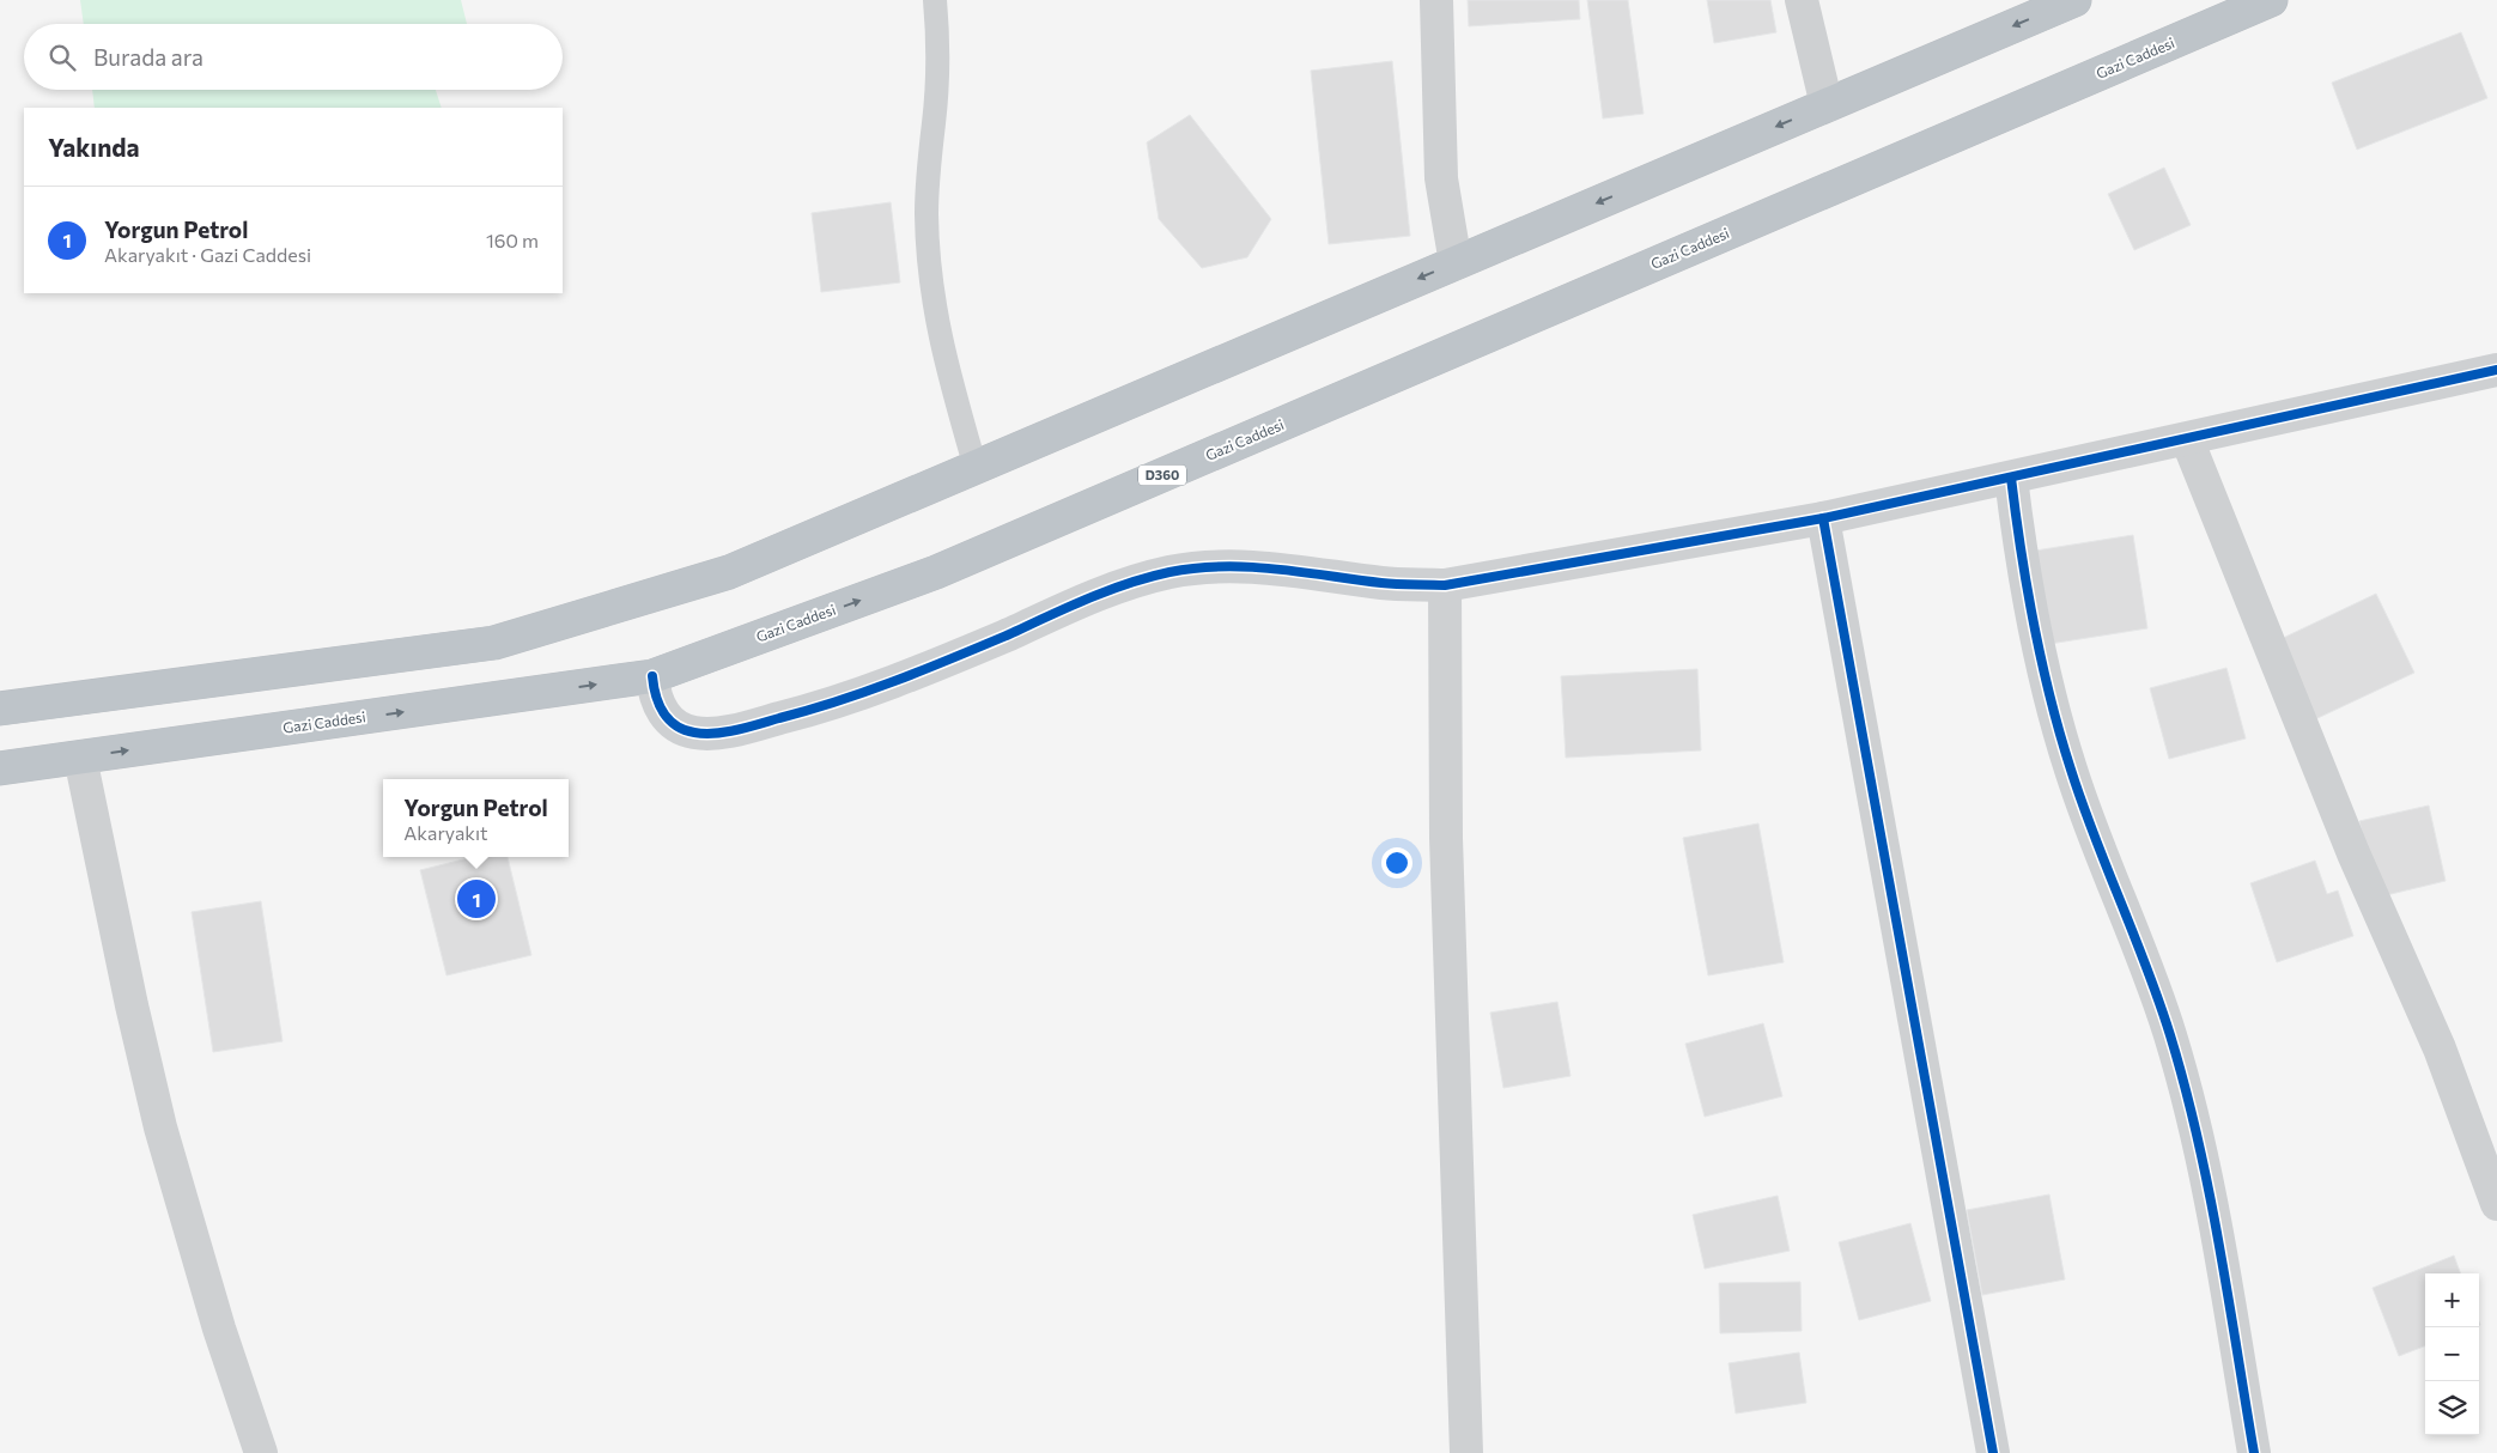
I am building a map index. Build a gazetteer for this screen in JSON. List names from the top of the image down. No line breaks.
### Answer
{"streets":{"highway":["Gazi Caddesi","D360"]},"page":{"search":"Burada ara","heading":"Yakında","list":[{"mark":"1","name":"Yorgun Petrol","note":"Akaryakıt · Gazi Caddesi","value":"160 m"}],"popup":["Yorgun Petrol","Akaryakıt"],"pins":"1","map_buttons":["+","−"]}}
